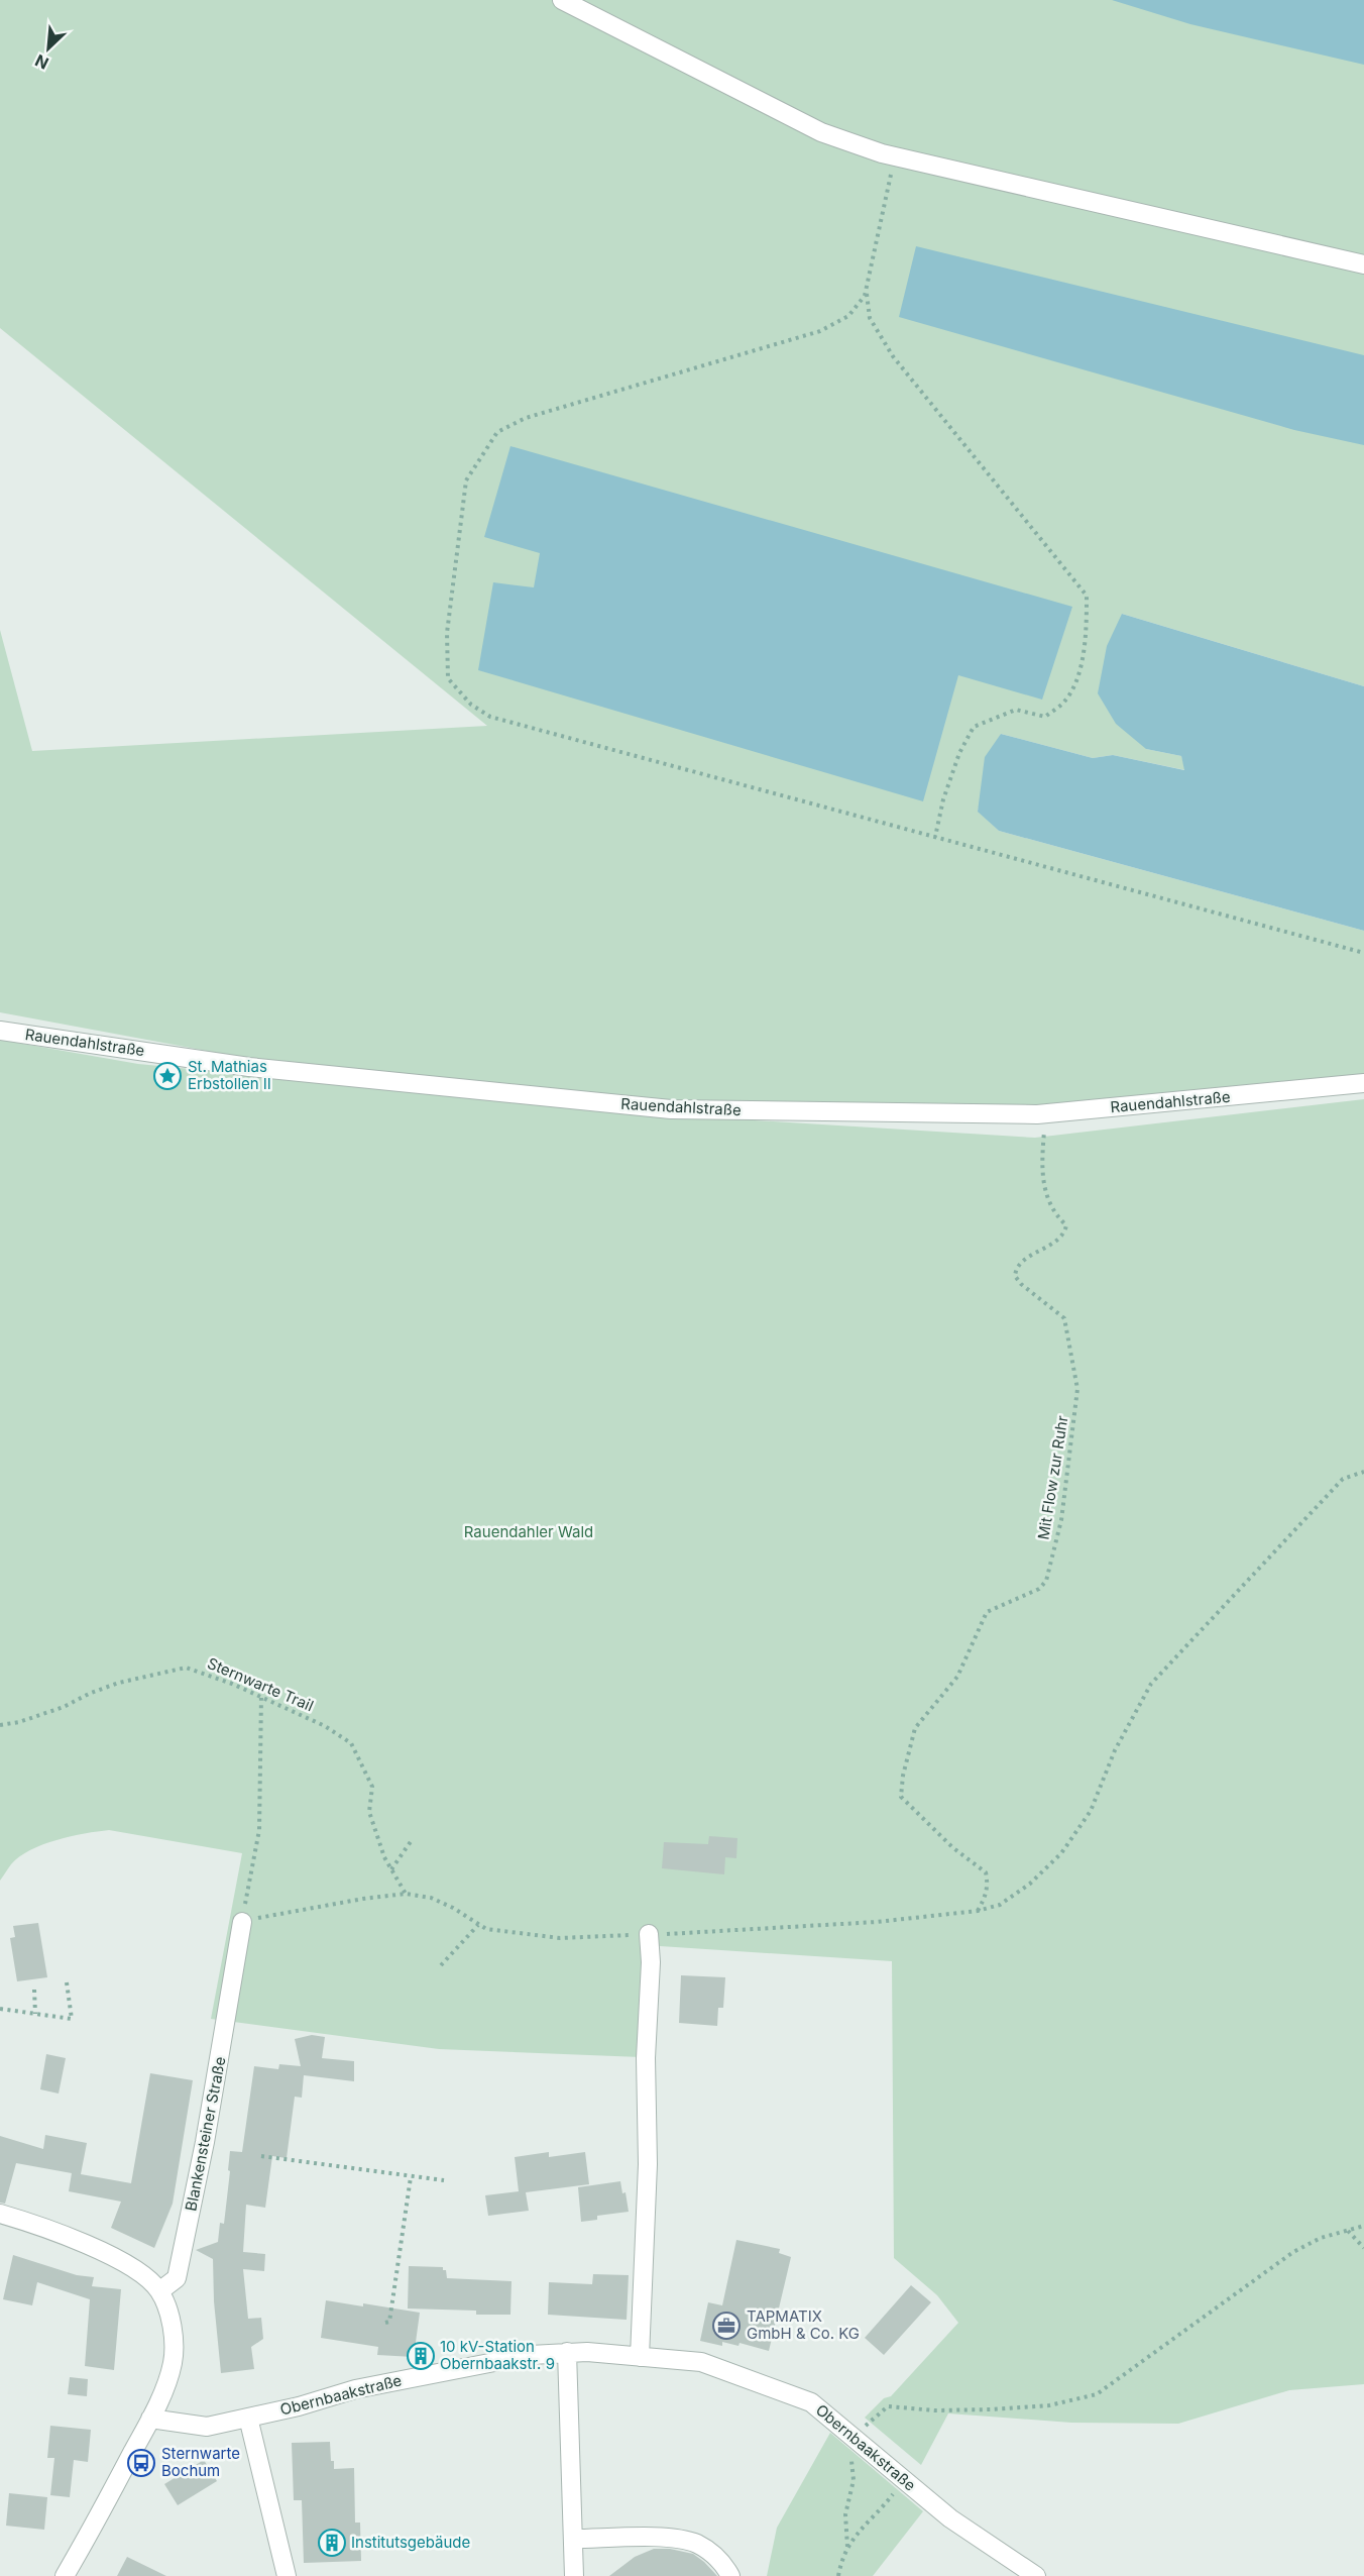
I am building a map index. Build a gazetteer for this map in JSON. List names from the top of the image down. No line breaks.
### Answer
{"streets":{"street":["Rauendahlstraße","Blankensteiner Straße","Obernbaakstraße"],"path":["Mit Flow zur Ruhr","Sternwarte Trail"]},"crossings":[["Rauendahlstraße","Mit Flow zur Ruhr"]],"parks":["Rauendahler Wald"],"places":{"place":["St. Mathias Erbstollen II"],"office":["TAPMATIX GmbH & Co. KG"],"building":["10 kV-Station Obernbaakstr. 9","Institutsgebäude"],"bus stop":["Sternwarte Bochum"]},"north":"bottom left"}
